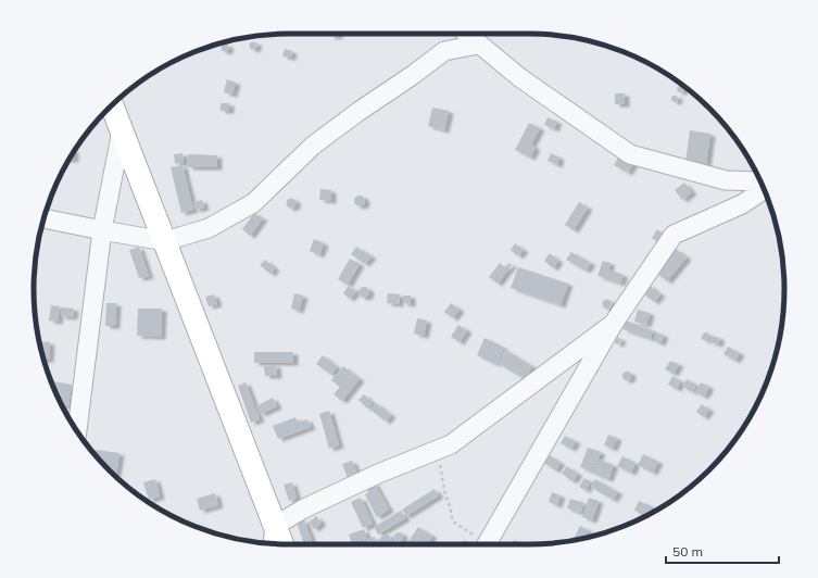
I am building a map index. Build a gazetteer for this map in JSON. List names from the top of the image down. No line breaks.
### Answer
{"scale_bar":"50 m"}
